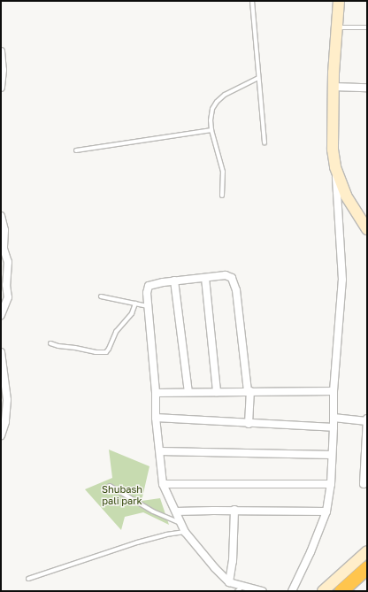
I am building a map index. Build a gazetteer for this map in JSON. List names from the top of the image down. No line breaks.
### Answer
{"parks":["Shubash pali park"]}
